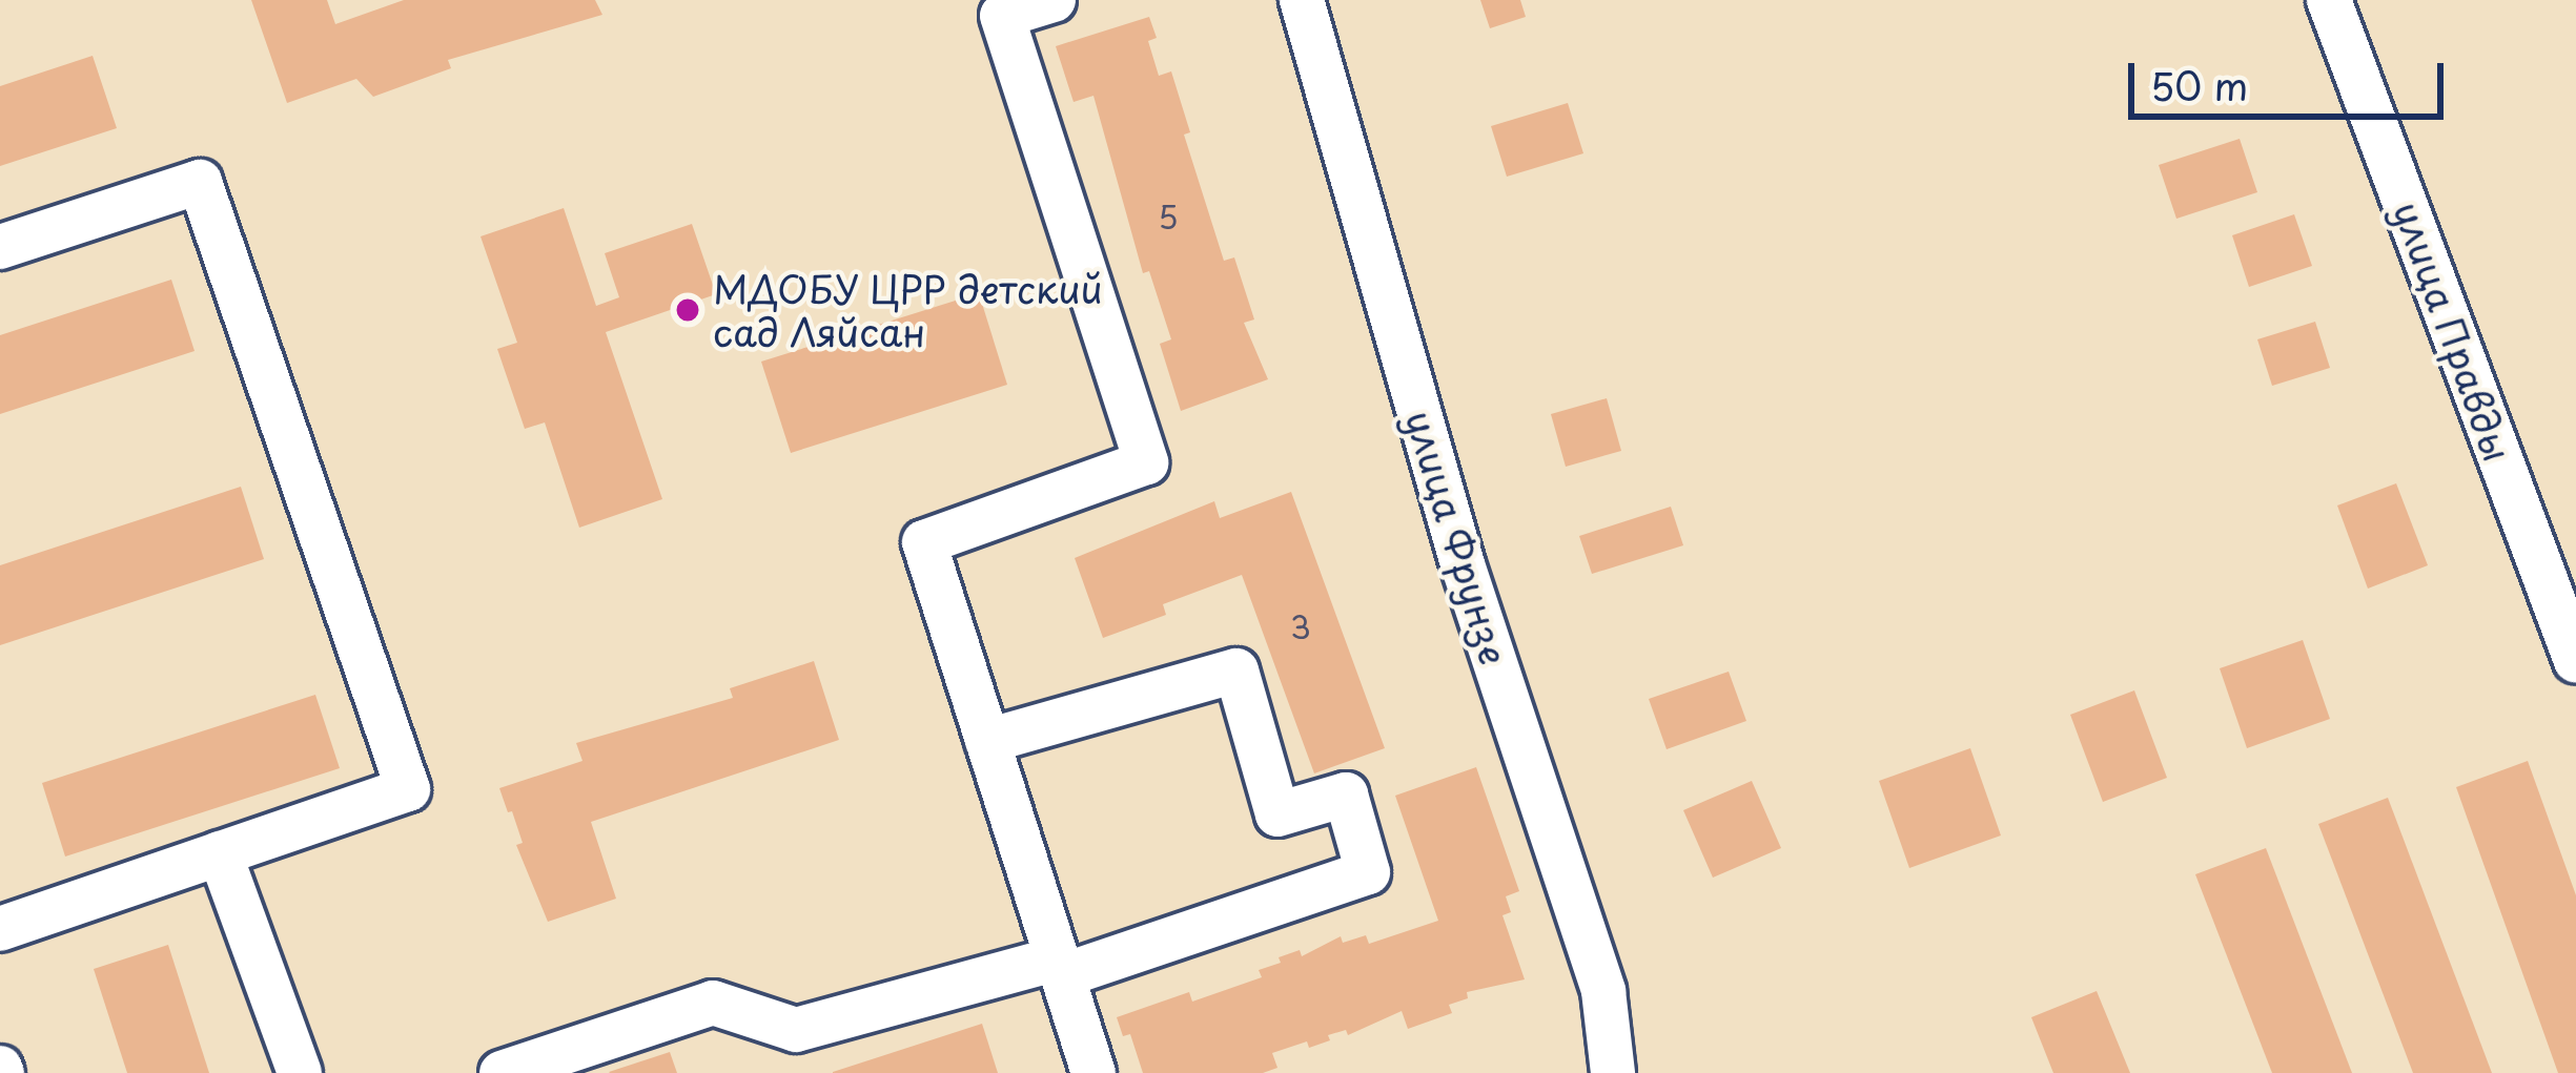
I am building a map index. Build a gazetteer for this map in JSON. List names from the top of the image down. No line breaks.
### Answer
{"streets":{"street":["улица Правды","улица Фрунзе"]},"places":["МДОБУ ЦРР детский сад Ляйсан"],"house_numbers":["5","3"],"scale_bar":"50 m"}
